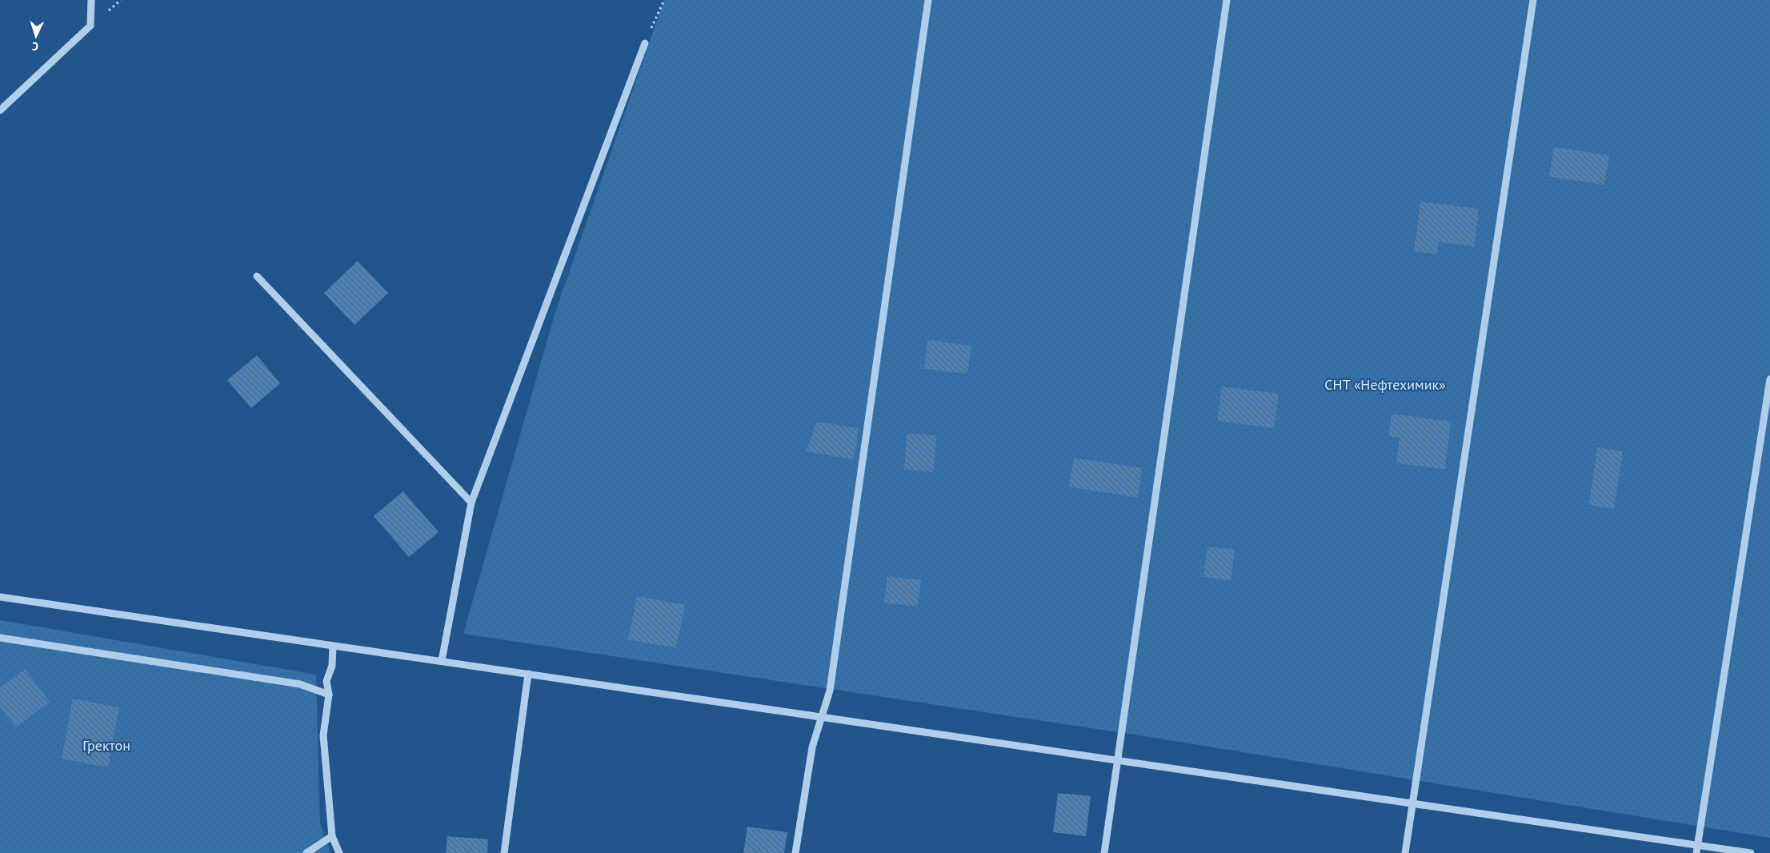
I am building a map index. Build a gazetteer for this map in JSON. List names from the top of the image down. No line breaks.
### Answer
{"parks":["СНТ «Нефтехимик»","Гректон"],"north":"bottom"}
